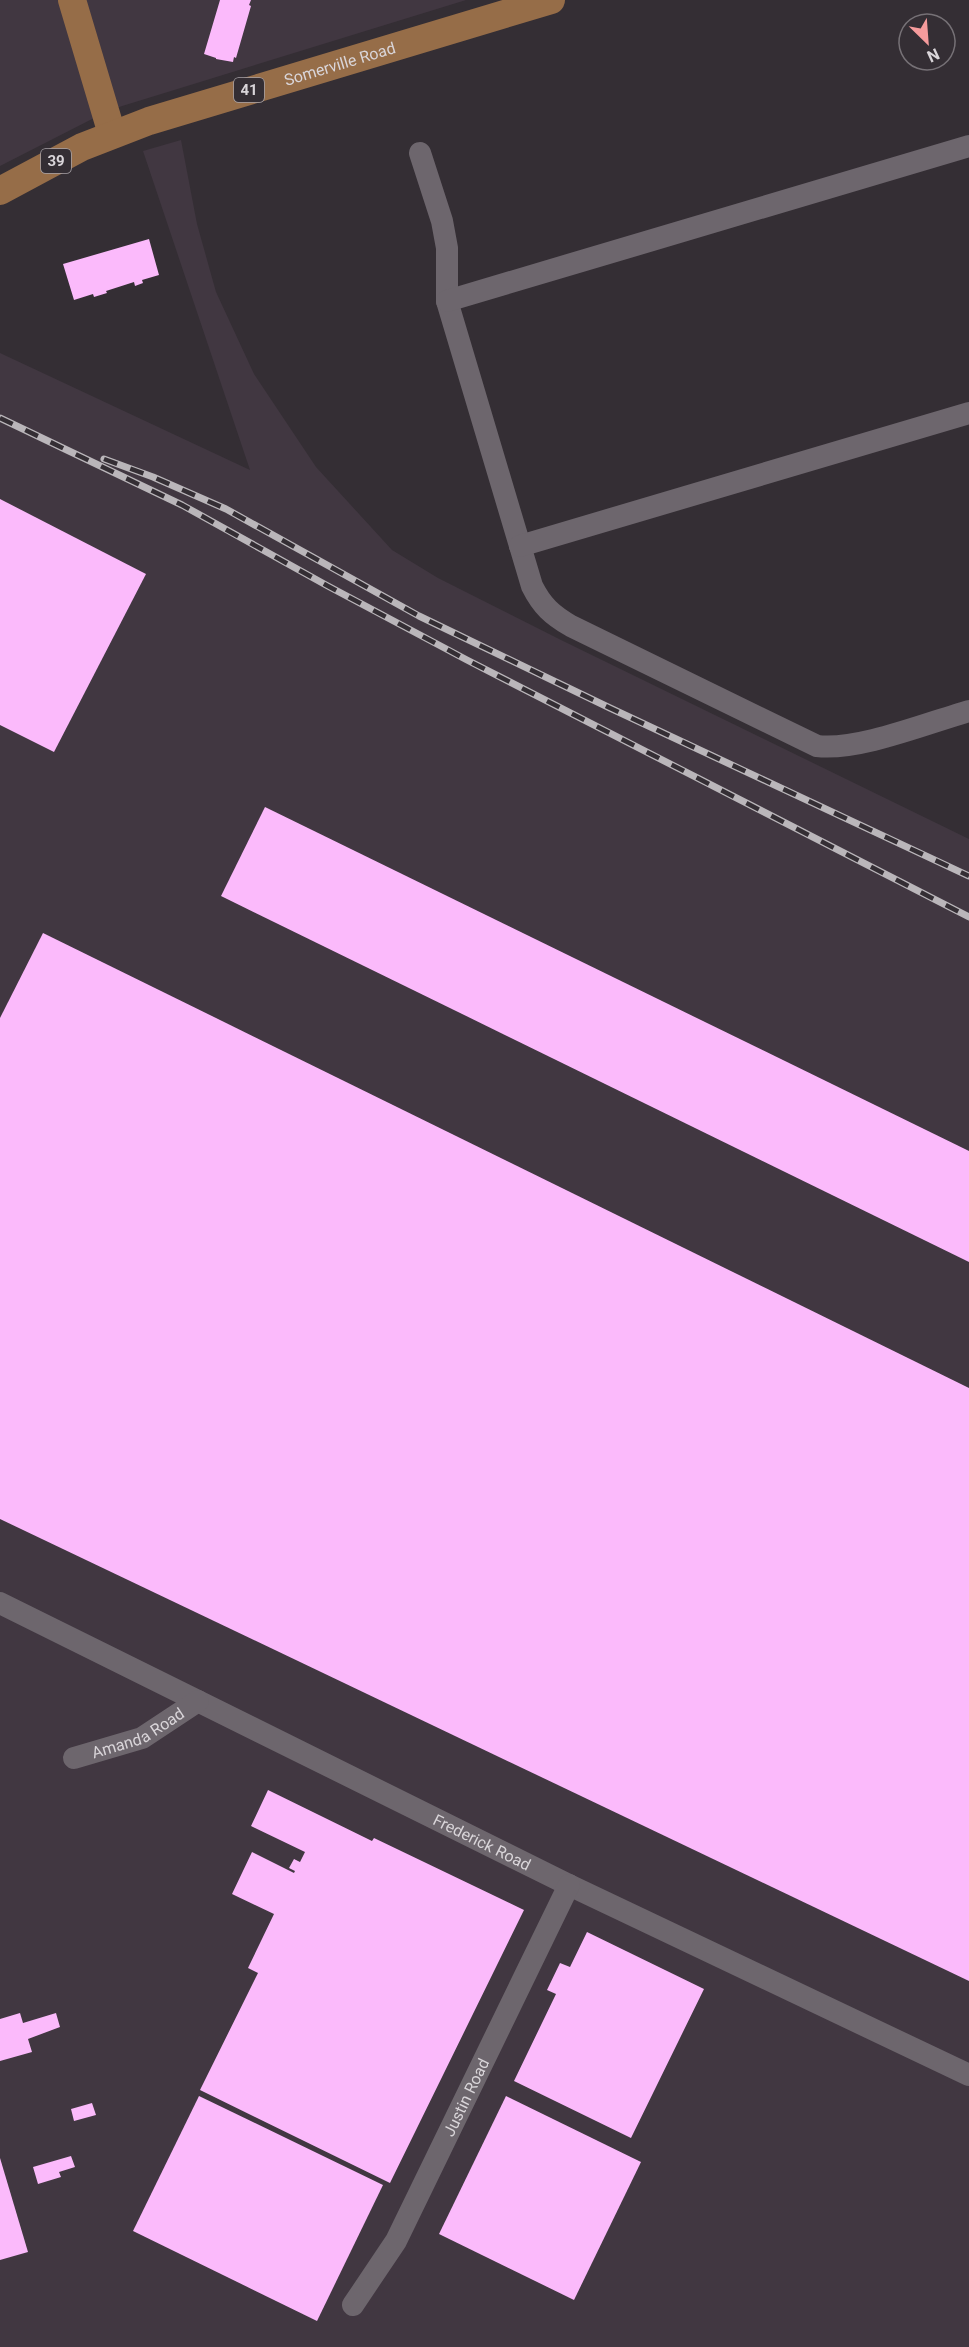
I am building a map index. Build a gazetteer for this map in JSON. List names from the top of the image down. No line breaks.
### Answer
{"streets":{"main road":["Somerville Road","41","39"],"street":["Amanda Road","Frederick Road","Justin Road"]},"crossings":[["Amanda Road","Frederick Road"],["Frederick Road","Justin Road"]],"north":"bottom right"}
